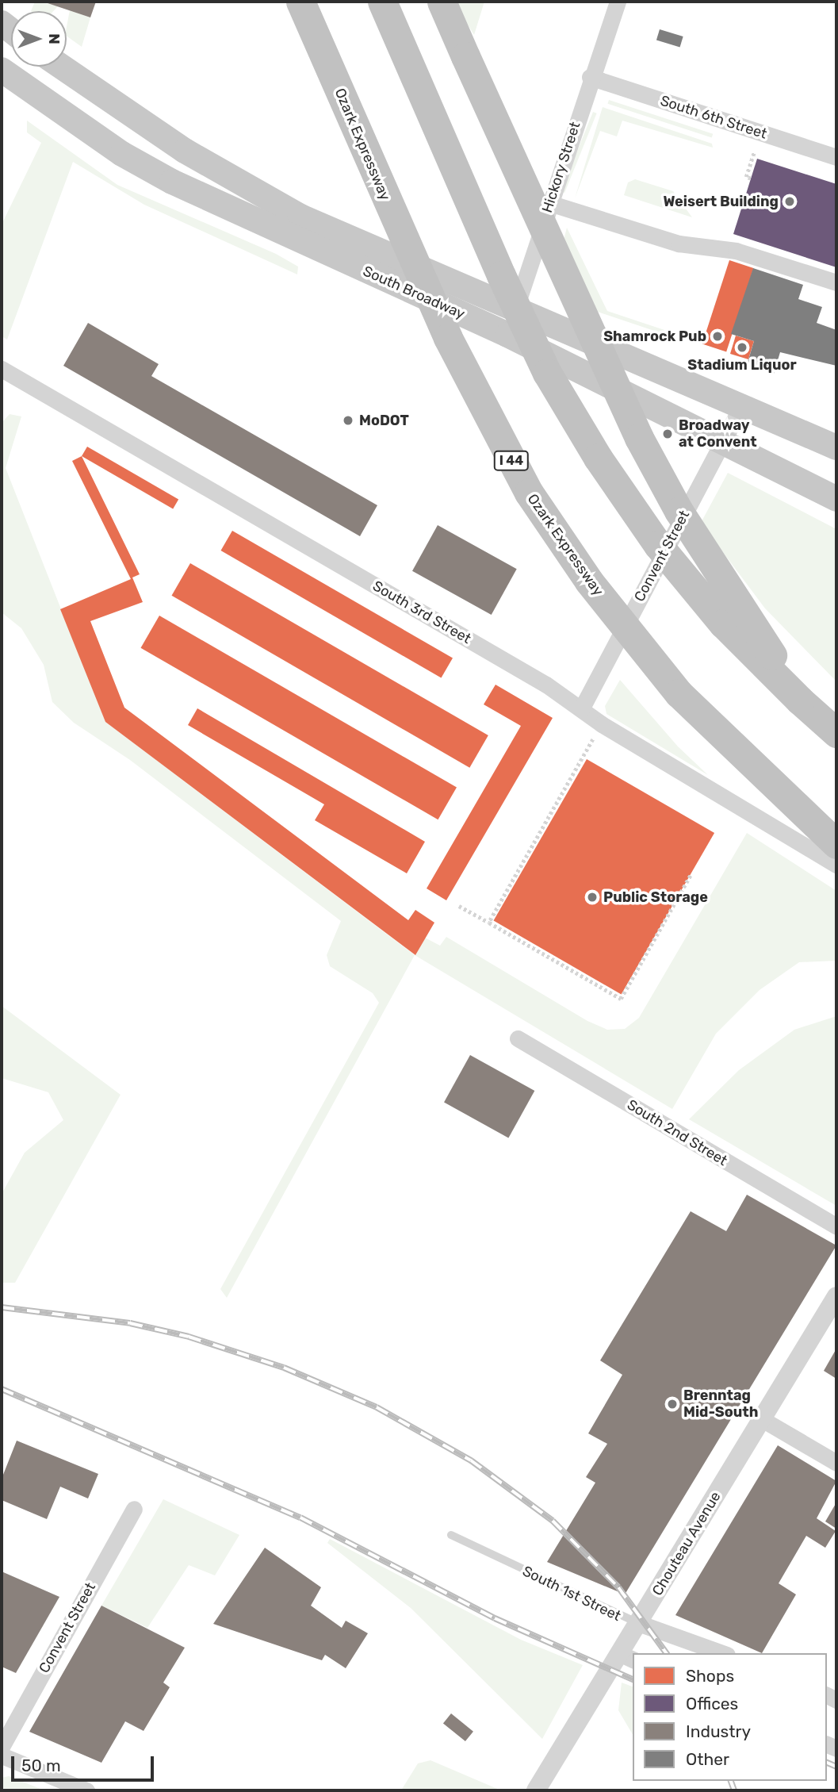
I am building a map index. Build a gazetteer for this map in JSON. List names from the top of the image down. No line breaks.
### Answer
{"streets":{"highway":["Ozark Expressway","I 44"],"main road":["South Broadway"],"street":["South 6th Street","Hickory Street","Convent Street","South 3rd Street","South 2nd Street","Chouteau Avenue","South 1st Street"]},"crossings":[["South 6th Street","Hickory Street"],["Hickory Street","South Broadway"],["South Broadway","Convent Street"],["Convent Street","South 3rd Street"],["Chouteau Avenue","South 1st Street"]],"places":["Weisert Building","Shamrock Pub","Stadium Liquor","MoDOT","Broadway at Convent","Public Storage","Brenntag Mid-South"],"legend":["Shops","Offices","Industry","Other"],"scale_bar":"50 m","north":"right"}
